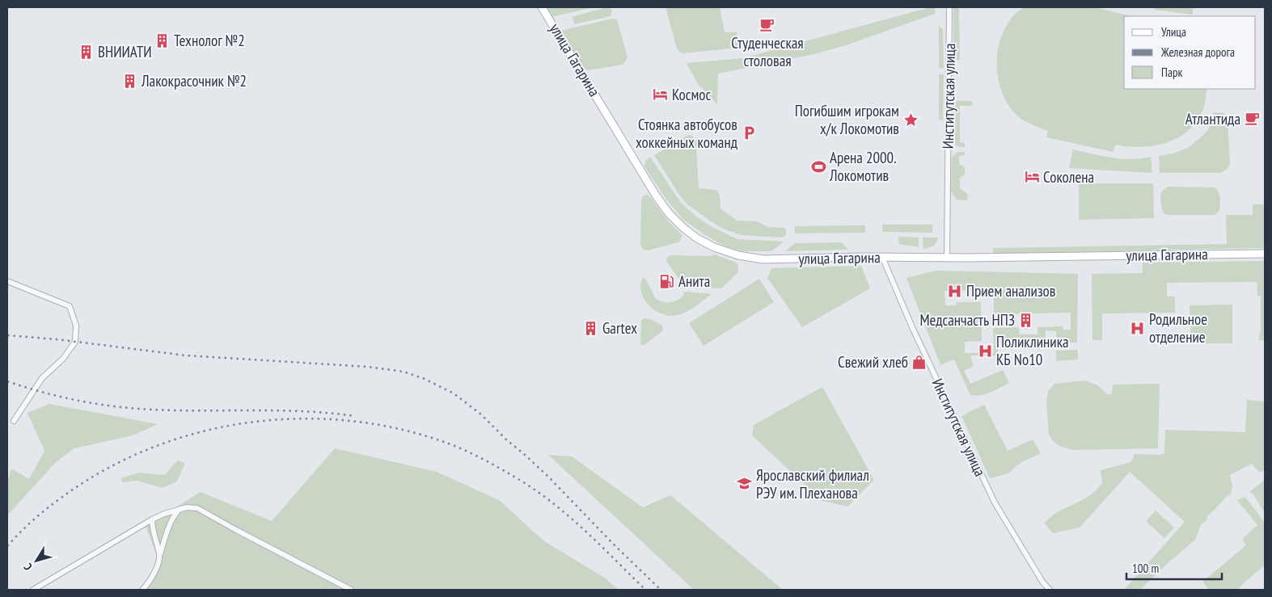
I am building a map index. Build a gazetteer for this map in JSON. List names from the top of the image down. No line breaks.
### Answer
{"streets":{"main road":["улица Гагарина"],"street":["Институтская улица"]},"crossings":[["улица Гагарина","Институтская улица"]],"places":{"cafe":["Студенческая столовая","Атлантида"],"building":["Технолог №2","ВНИИАТИ","Лакокрасочник №2","Медсанчасть НПЗ","Gartex"],"hotel":["Космос","Соколена"],"place":["Погибшим игрокам х/к Локомотив"],"parking":["Стоянка автобусов хоккейных команд"],"sports":["Арена 2000. Локомотив"],"fuel station":["Анита"],"hospital":["Прием анализов","Родильное отделение","Поликлиника КБ No10"],"shop":["Свежий хлеб"],"school or university":["Ярославский филиал РЭУ им. Плеханова"]},"legend":["Улица","Железная дорога","Парк"],"scale_bar":"100 m","north":"bottom left"}
